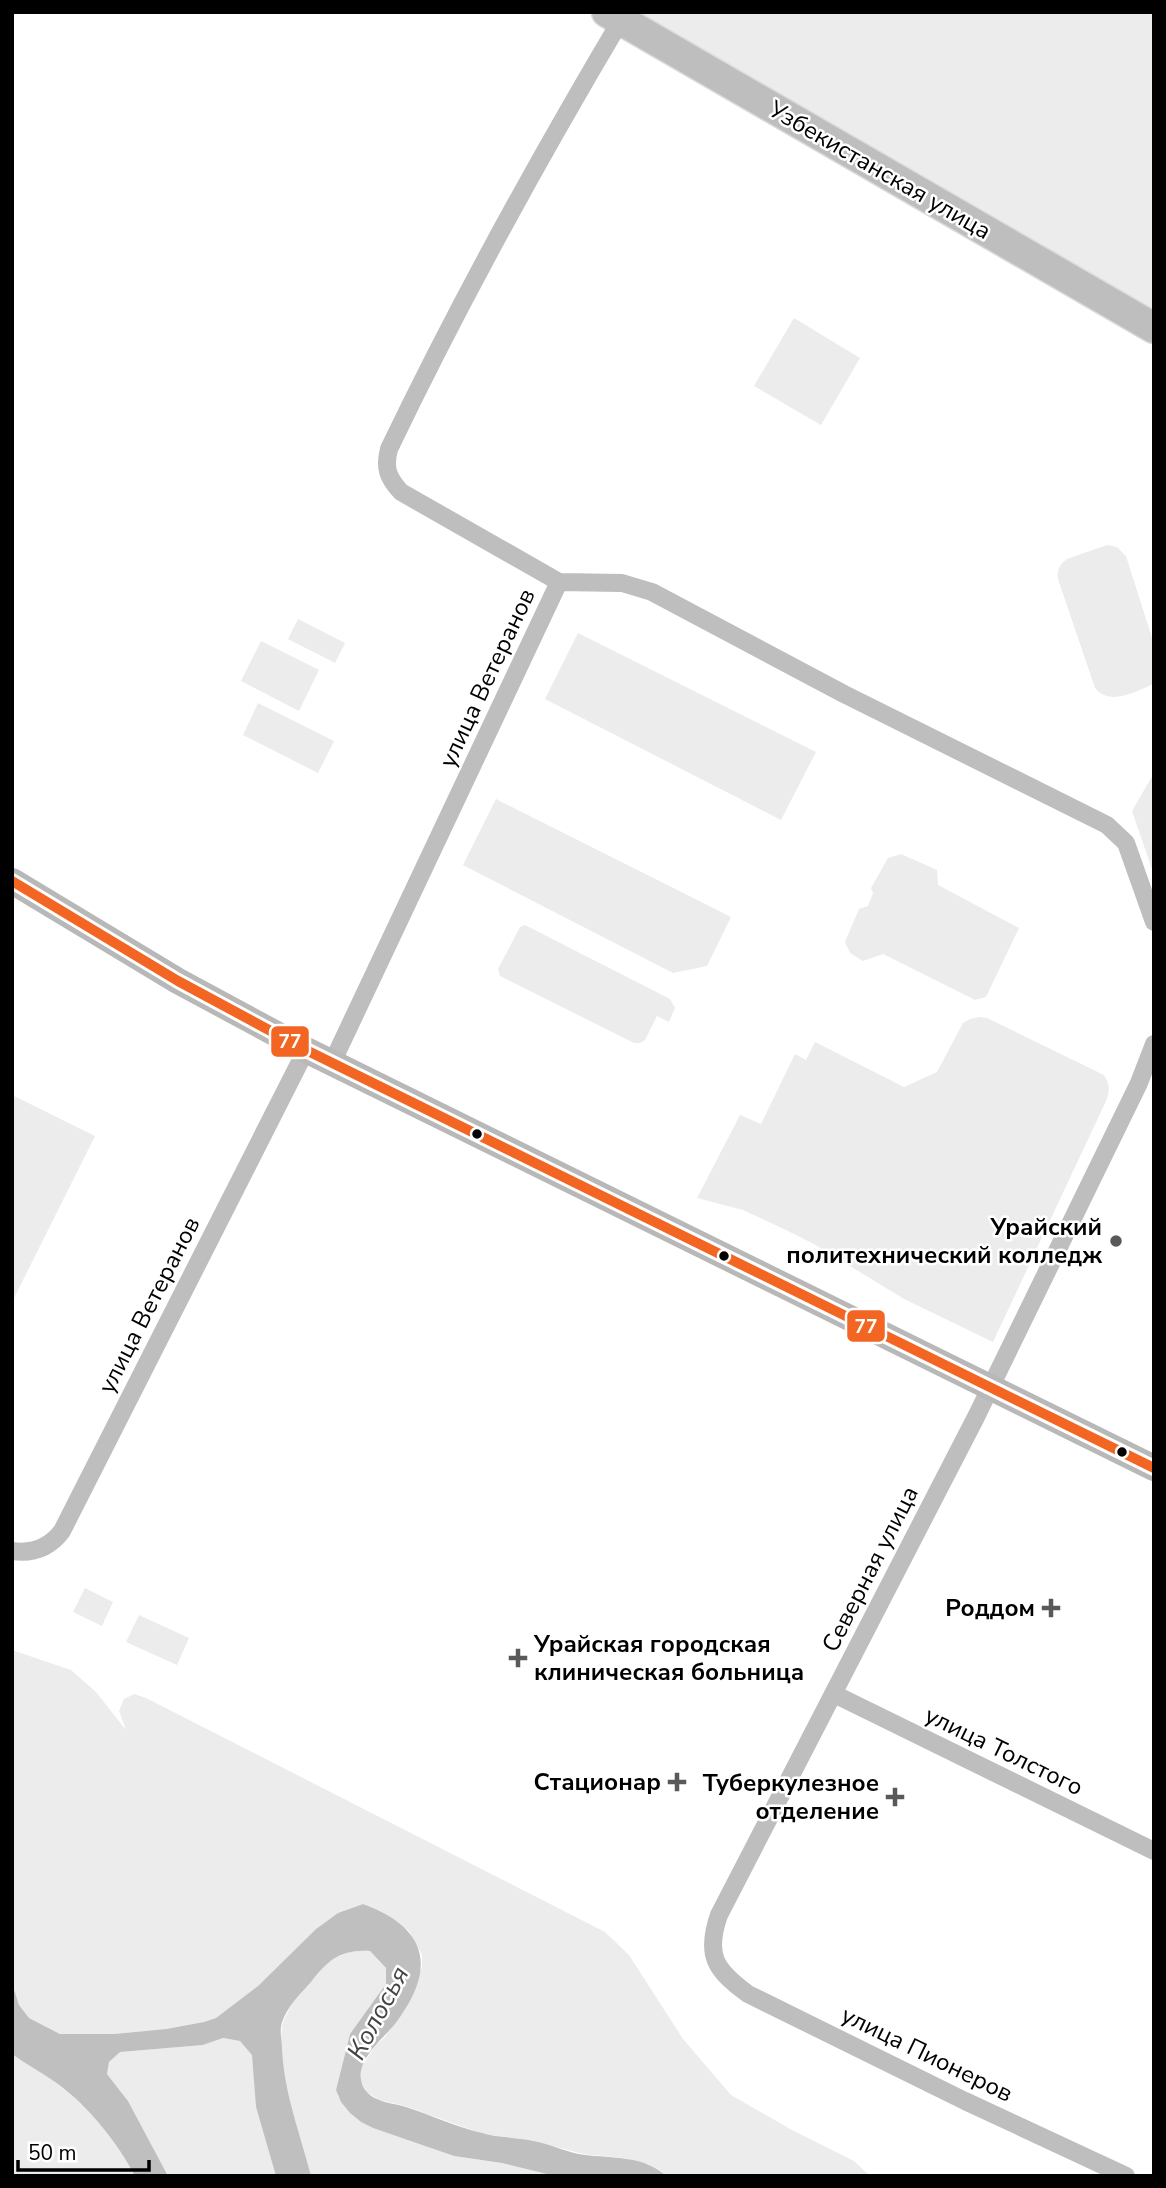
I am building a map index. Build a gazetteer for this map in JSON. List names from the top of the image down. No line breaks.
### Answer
{"streets":{"main road":["Узбекистанская улица"],"street":["улица Ветеранов","Северная улица","улица Толстого","улица Пионеров"]},"crossings":[["Узбекистанская улица","улица Ветеранов"],["Северная улица","улица Толстого"],["Северная улица","улица Пионеров"]],"water":["Колосья"],"places":{"other":["Урайский политехнический колледж"],"health":["Роддом","Урайская городская клиническая больница","Стационар","Туберкулезное отделение"]},"lines":["transit line 77"],"scale_bar":"50 m"}
